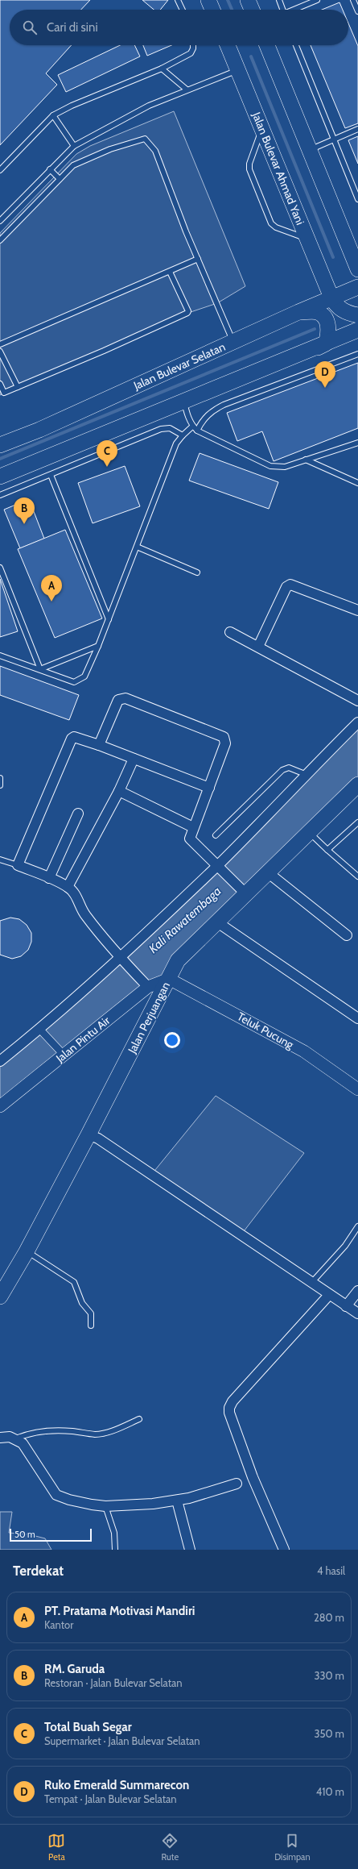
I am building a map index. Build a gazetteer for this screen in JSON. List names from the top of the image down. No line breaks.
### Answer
{"streets":{"main road":["Jalan Bulevar Ahmad Yani","Jalan Bulevar Selatan","Jalan Perjuangan"],"street":["Teluk Pucung","Jalan Pintu Air"]},"crossings":[["Jalan Bulevar Ahmad Yani","Jalan Bulevar Selatan"],["Jalan Perjuangan","Teluk Pucung"],["Jalan Perjuangan","Jalan Pintu Air"],["Teluk Pucung","Jalan Pintu Air"]],"water":["Kali Rawatembaga"],"scale_bar":"50 m","page":{"search":"Cari di sini","pins":["D","C","B","A"],"scale":"50 m","heading":["Terdekat","4 hasil"],"list":[{"mark":"A","name":"PT. Pratama Motivasi Mandiri","note":"Kantor","value":"280 m"},{"mark":"B","name":"RM. Garuda","note":"Restoran · Jalan Bulevar Selatan","value":"330 m"},{"mark":"C","name":"Total Buah Segar","note":"Supermarket · Jalan Bulevar Selatan","value":"350 m"},{"mark":"D","name":"Ruko Emerald Summarecon","note":"Tempat · Jalan Bulevar Selatan","value":"410 m"}],"nav":["Peta","Rute","Disimpan"]}}
